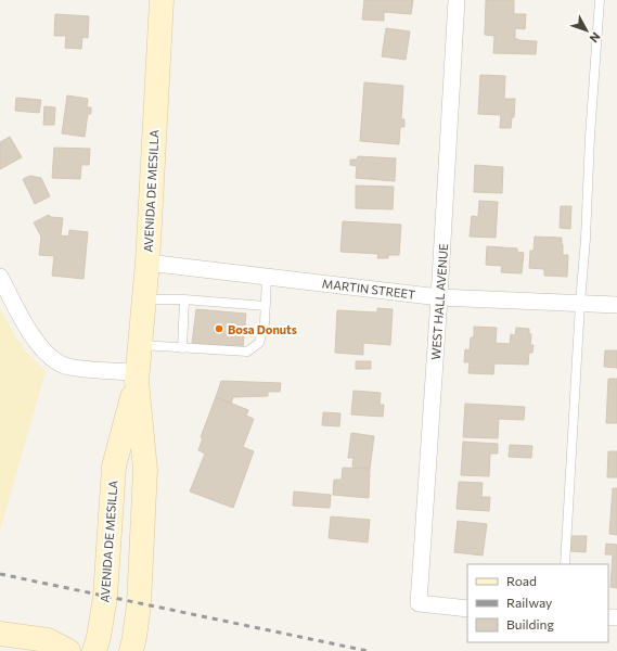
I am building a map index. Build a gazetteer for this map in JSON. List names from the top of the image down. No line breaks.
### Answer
{"streets":{"main road":["AVENIDA DE MESILLA"],"street":["MARTIN STREET","WEST HALL AVENUE"]},"crossings":[["AVENIDA DE MESILLA","MARTIN STREET"],["MARTIN STREET","WEST HALL AVENUE"]],"places":["Bosa Donuts"],"legend":["Road","Railway","Building"],"north":"bottom right"}
